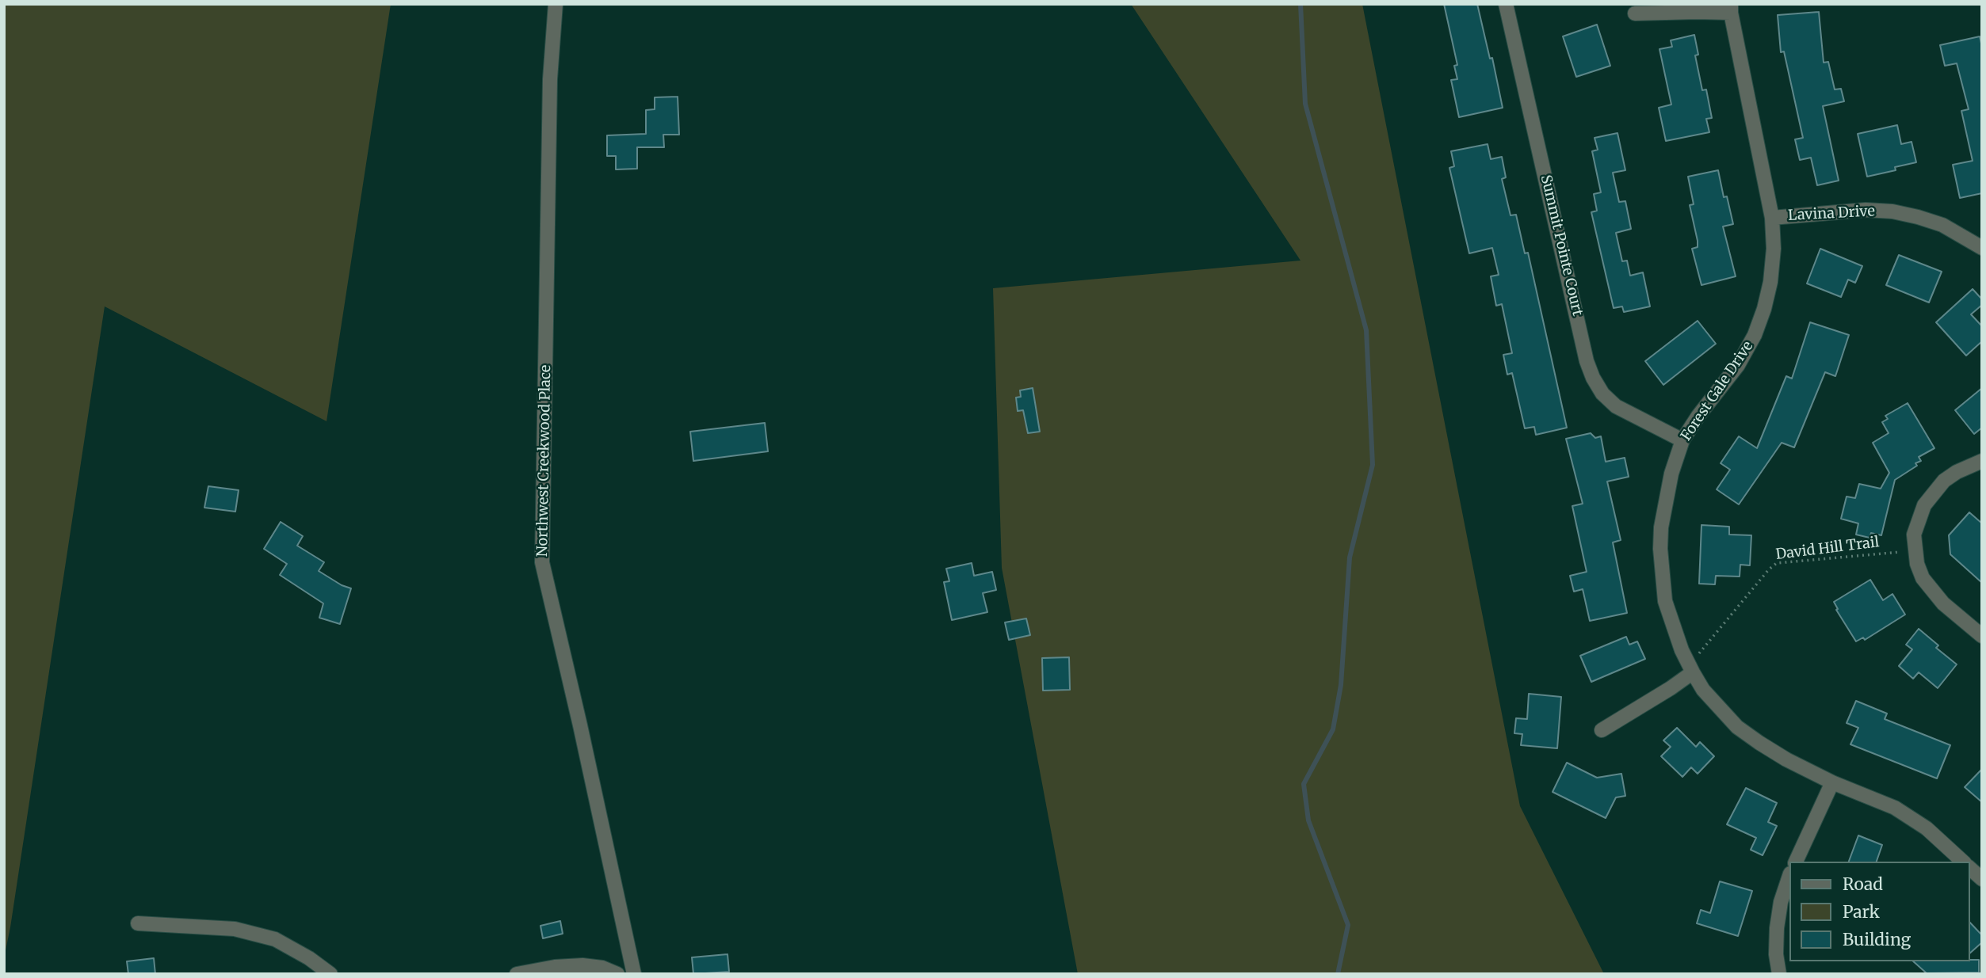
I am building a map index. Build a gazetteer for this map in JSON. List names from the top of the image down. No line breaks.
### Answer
{"streets":{"street":["Lavina Drive","Summit Pointe Court","Forest Gale Drive","Northwest Creekwood Place"],"path":["David Hill Trail"]},"crossings":[["Lavina Drive","Forest Gale Drive"],["Summit Pointe Court","Forest Gale Drive"],["Forest Gale Drive","David Hill Trail"]],"legend":["Road","Park","Building"]}
